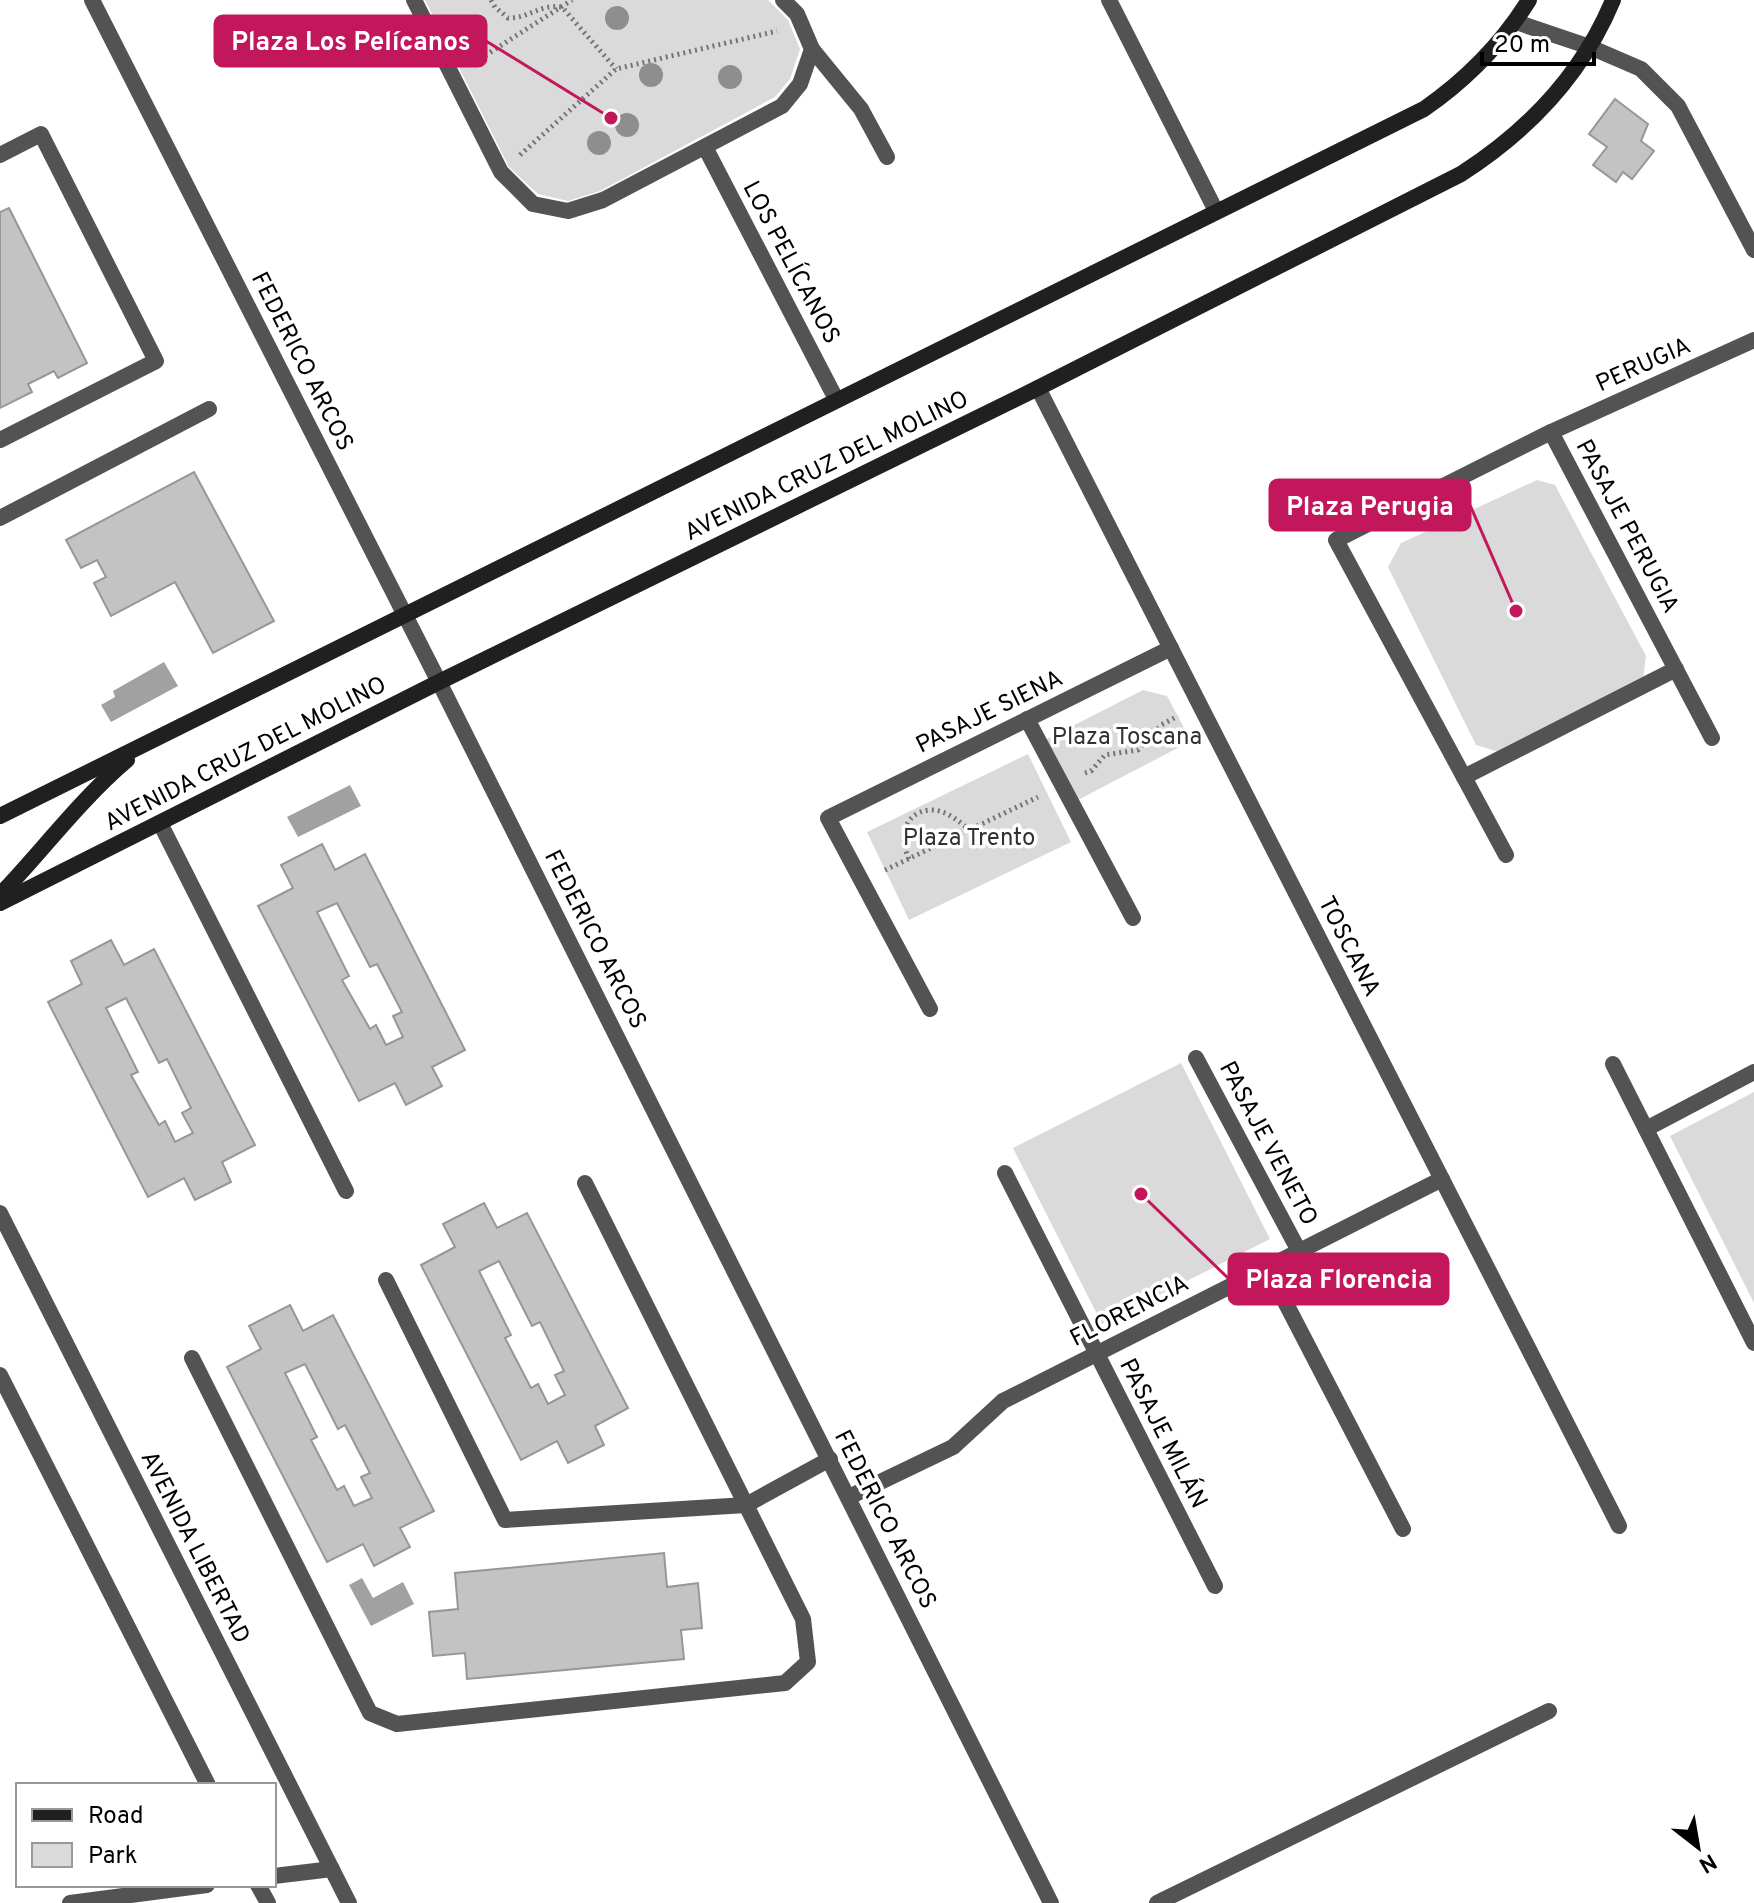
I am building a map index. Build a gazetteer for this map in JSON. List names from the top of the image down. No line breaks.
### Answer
{"streets":{"street":["LOS PELÍCANOS","FEDERICO ARCOS","PERUGIA","AVENIDA CRUZ DEL MOLINO","PASAJE PERUGIA","PASAJE SIENA","TOSCANA","PASAJE VENETO","FLORENCIA","PASAJE MILÁN","AVENIDA LIBERTAD"]},"crossings":[["LOS PELÍCANOS","AVENIDA CRUZ DEL MOLINO"],["FEDERICO ARCOS","AVENIDA CRUZ DEL MOLINO"],["FEDERICO ARCOS","FLORENCIA"],["PERUGIA","PASAJE PERUGIA"],["AVENIDA CRUZ DEL MOLINO","TOSCANA"],["PASAJE SIENA","TOSCANA"],["TOSCANA","FLORENCIA"],["PASAJE VENETO","FLORENCIA"],["FLORENCIA","PASAJE MILÁN"]],"parks":["Plaza Toscana","Plaza Trento"],"places":["Plaza Los Pelícanos","Plaza Perugia","Plaza Florencia"],"legend":["Road","Park"],"scale_bar":"20 m","north":"bottom right"}
